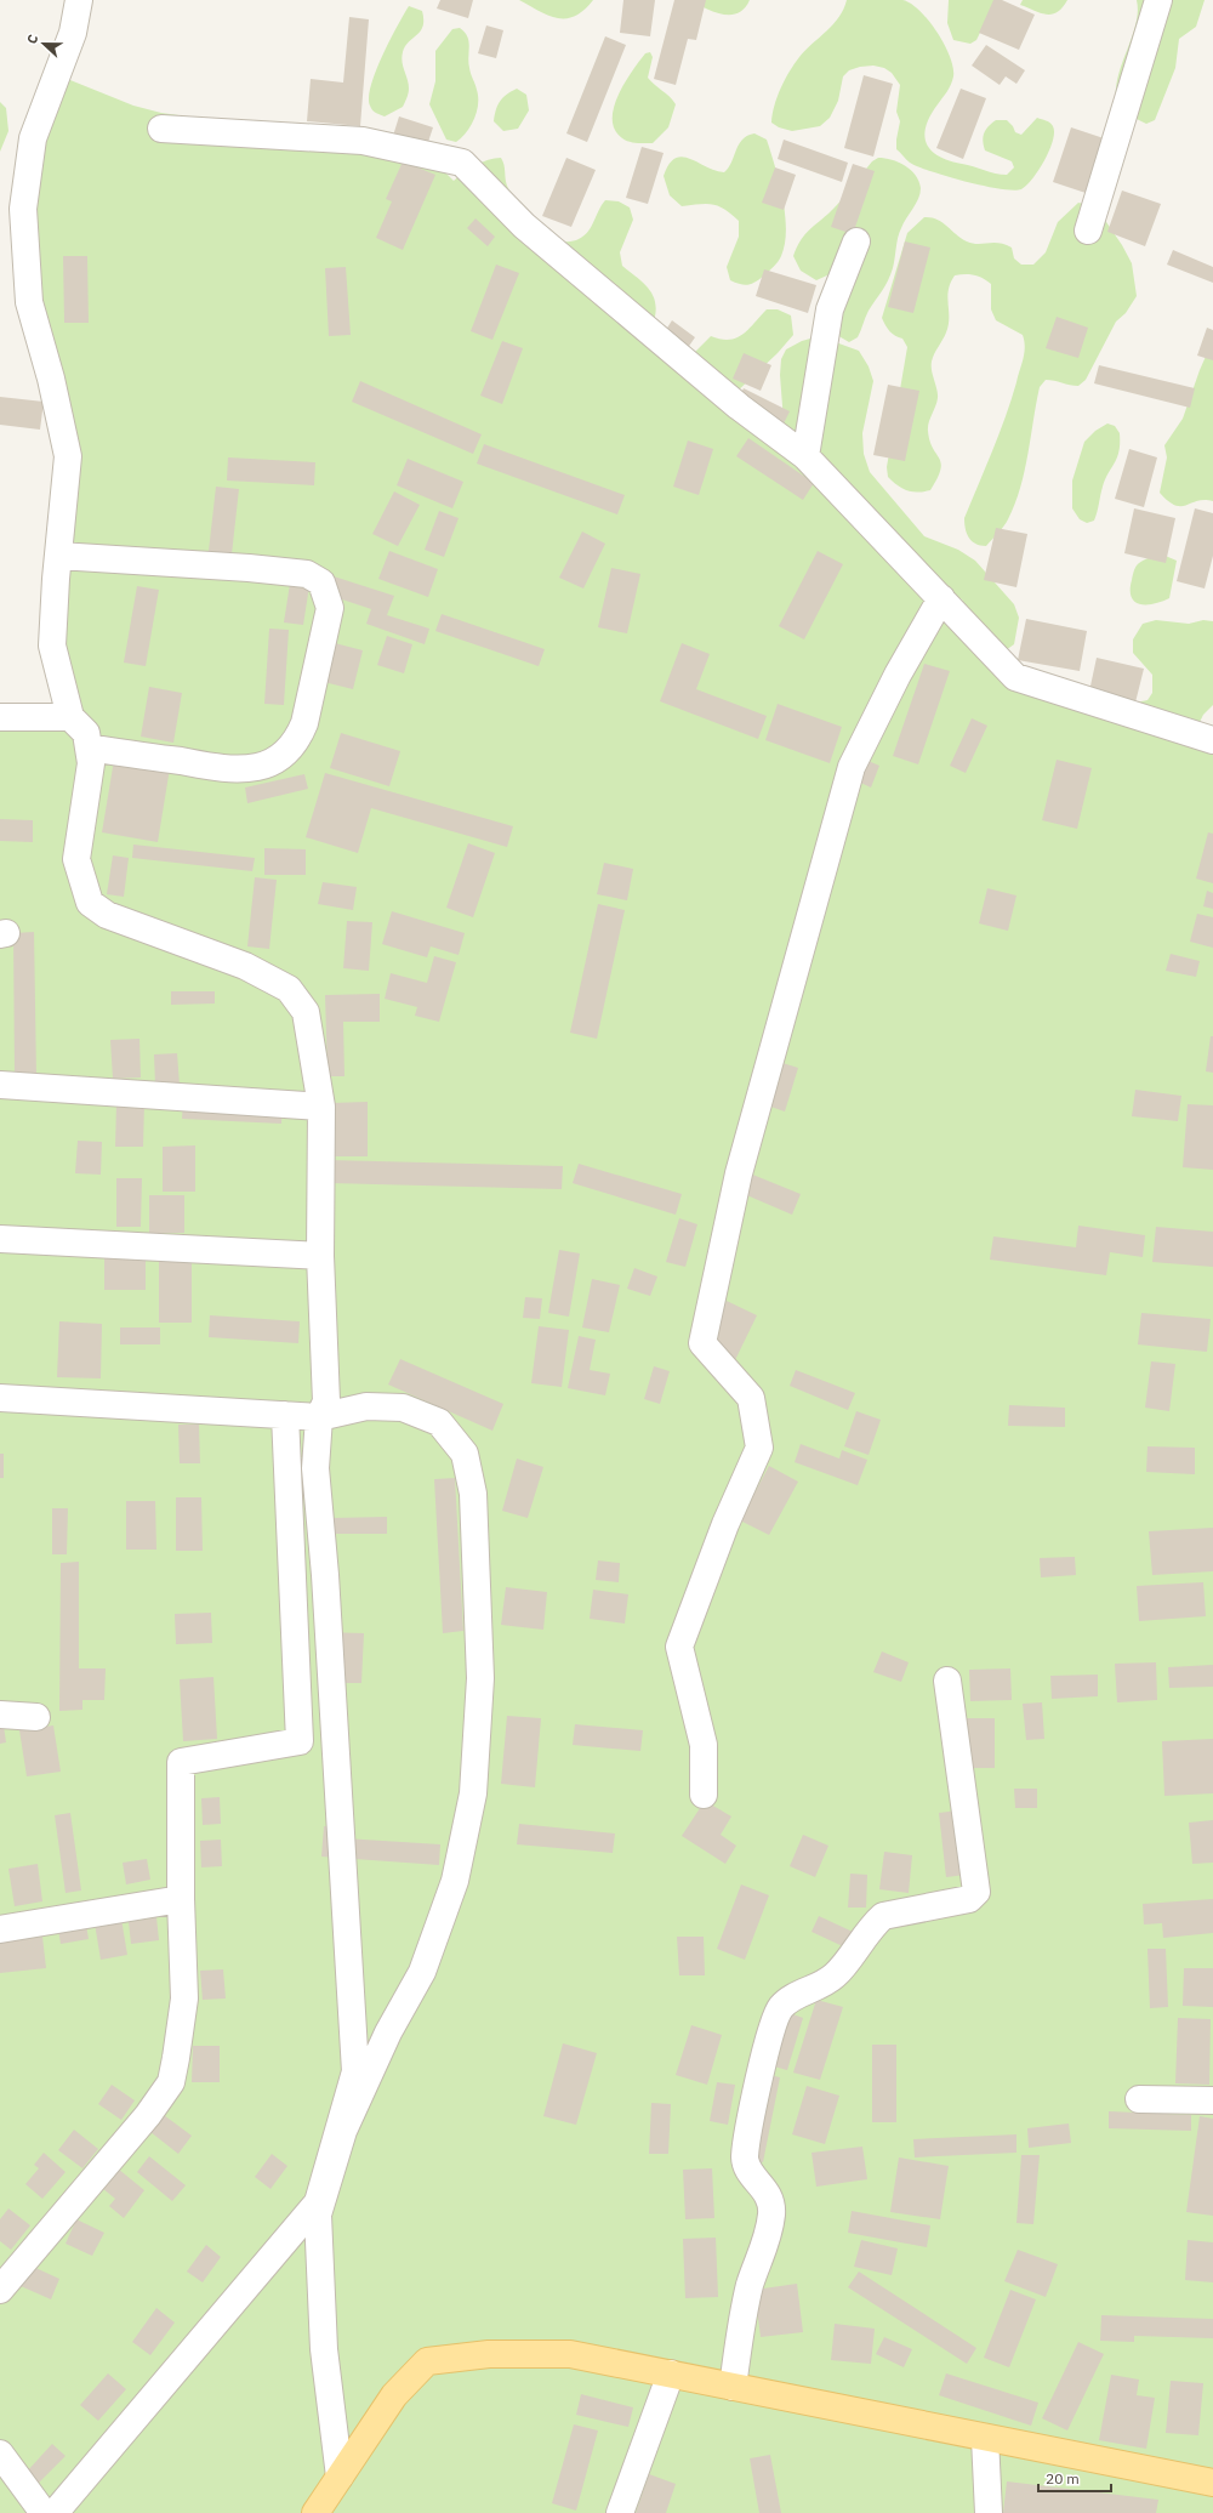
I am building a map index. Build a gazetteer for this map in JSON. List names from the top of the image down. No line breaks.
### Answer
{"scale_bar":"20 m","north":"left"}
